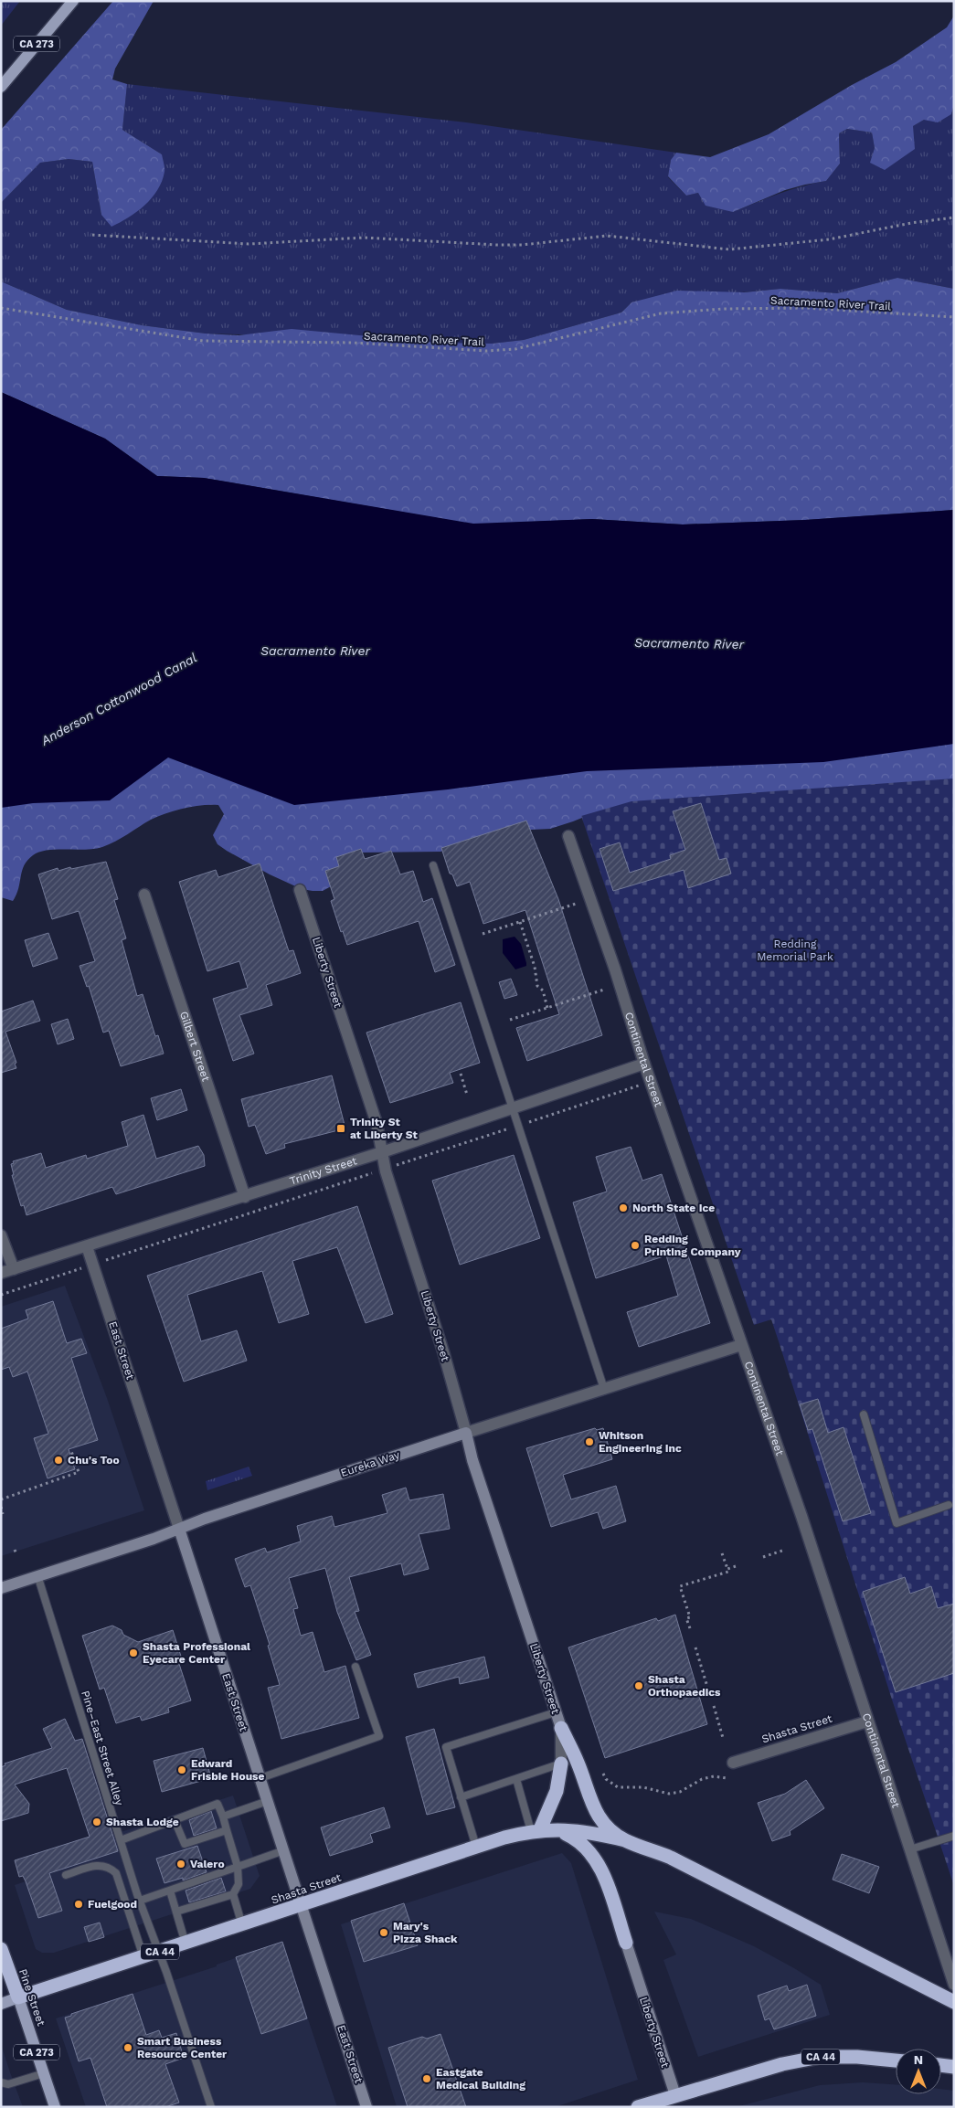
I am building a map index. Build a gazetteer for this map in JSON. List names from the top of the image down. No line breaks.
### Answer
{"streets":{"highway":["Shasta Street","CA 44","Pine Street"],"main road":["CA 273"],"street":["Liberty Street","Gilbert Street","Continental Street","Trinity Street","East Street","Eureka Way"],"lane":["Pine–East Street Alley"],"path":["Sacramento River Trail"]},"crossings":[["Liberty Street","Trinity Street"],["Liberty Street","Eureka Way"],["Liberty Street","CA 44"],["Gilbert Street","Trinity Street"],["Continental Street","Trinity Street"],["Continental Street","Eureka Way"],["Continental Street","Shasta Street"],["Trinity Street","East Street"],["East Street","Eureka Way"],["East Street","Shasta Street"],["Eureka Way","Pine–East Street Alley"],["Shasta Street","Pine–East Street Alley"],["Shasta Street","CA 44"],["Shasta Street","Pine Street"]],"water":["Sacramento River","Anderson Cottonwood Canal"],"parks":["Redding Memorial Park"],"places":{"transit":["Trinity St at Liberty St"],"other":["North State Ice","Redding Printing Company","Whitson Engineering Inc","Chu's Too","Shasta Professional Eyecare Center","Shasta Orthopaedics","Edward Frisbie House","Shasta Lodge","Valero","Fuelgood","Mary's Pizza Shack","Smart Business Resource Center","Eastgate Medical Building"]},"north":"top"}
